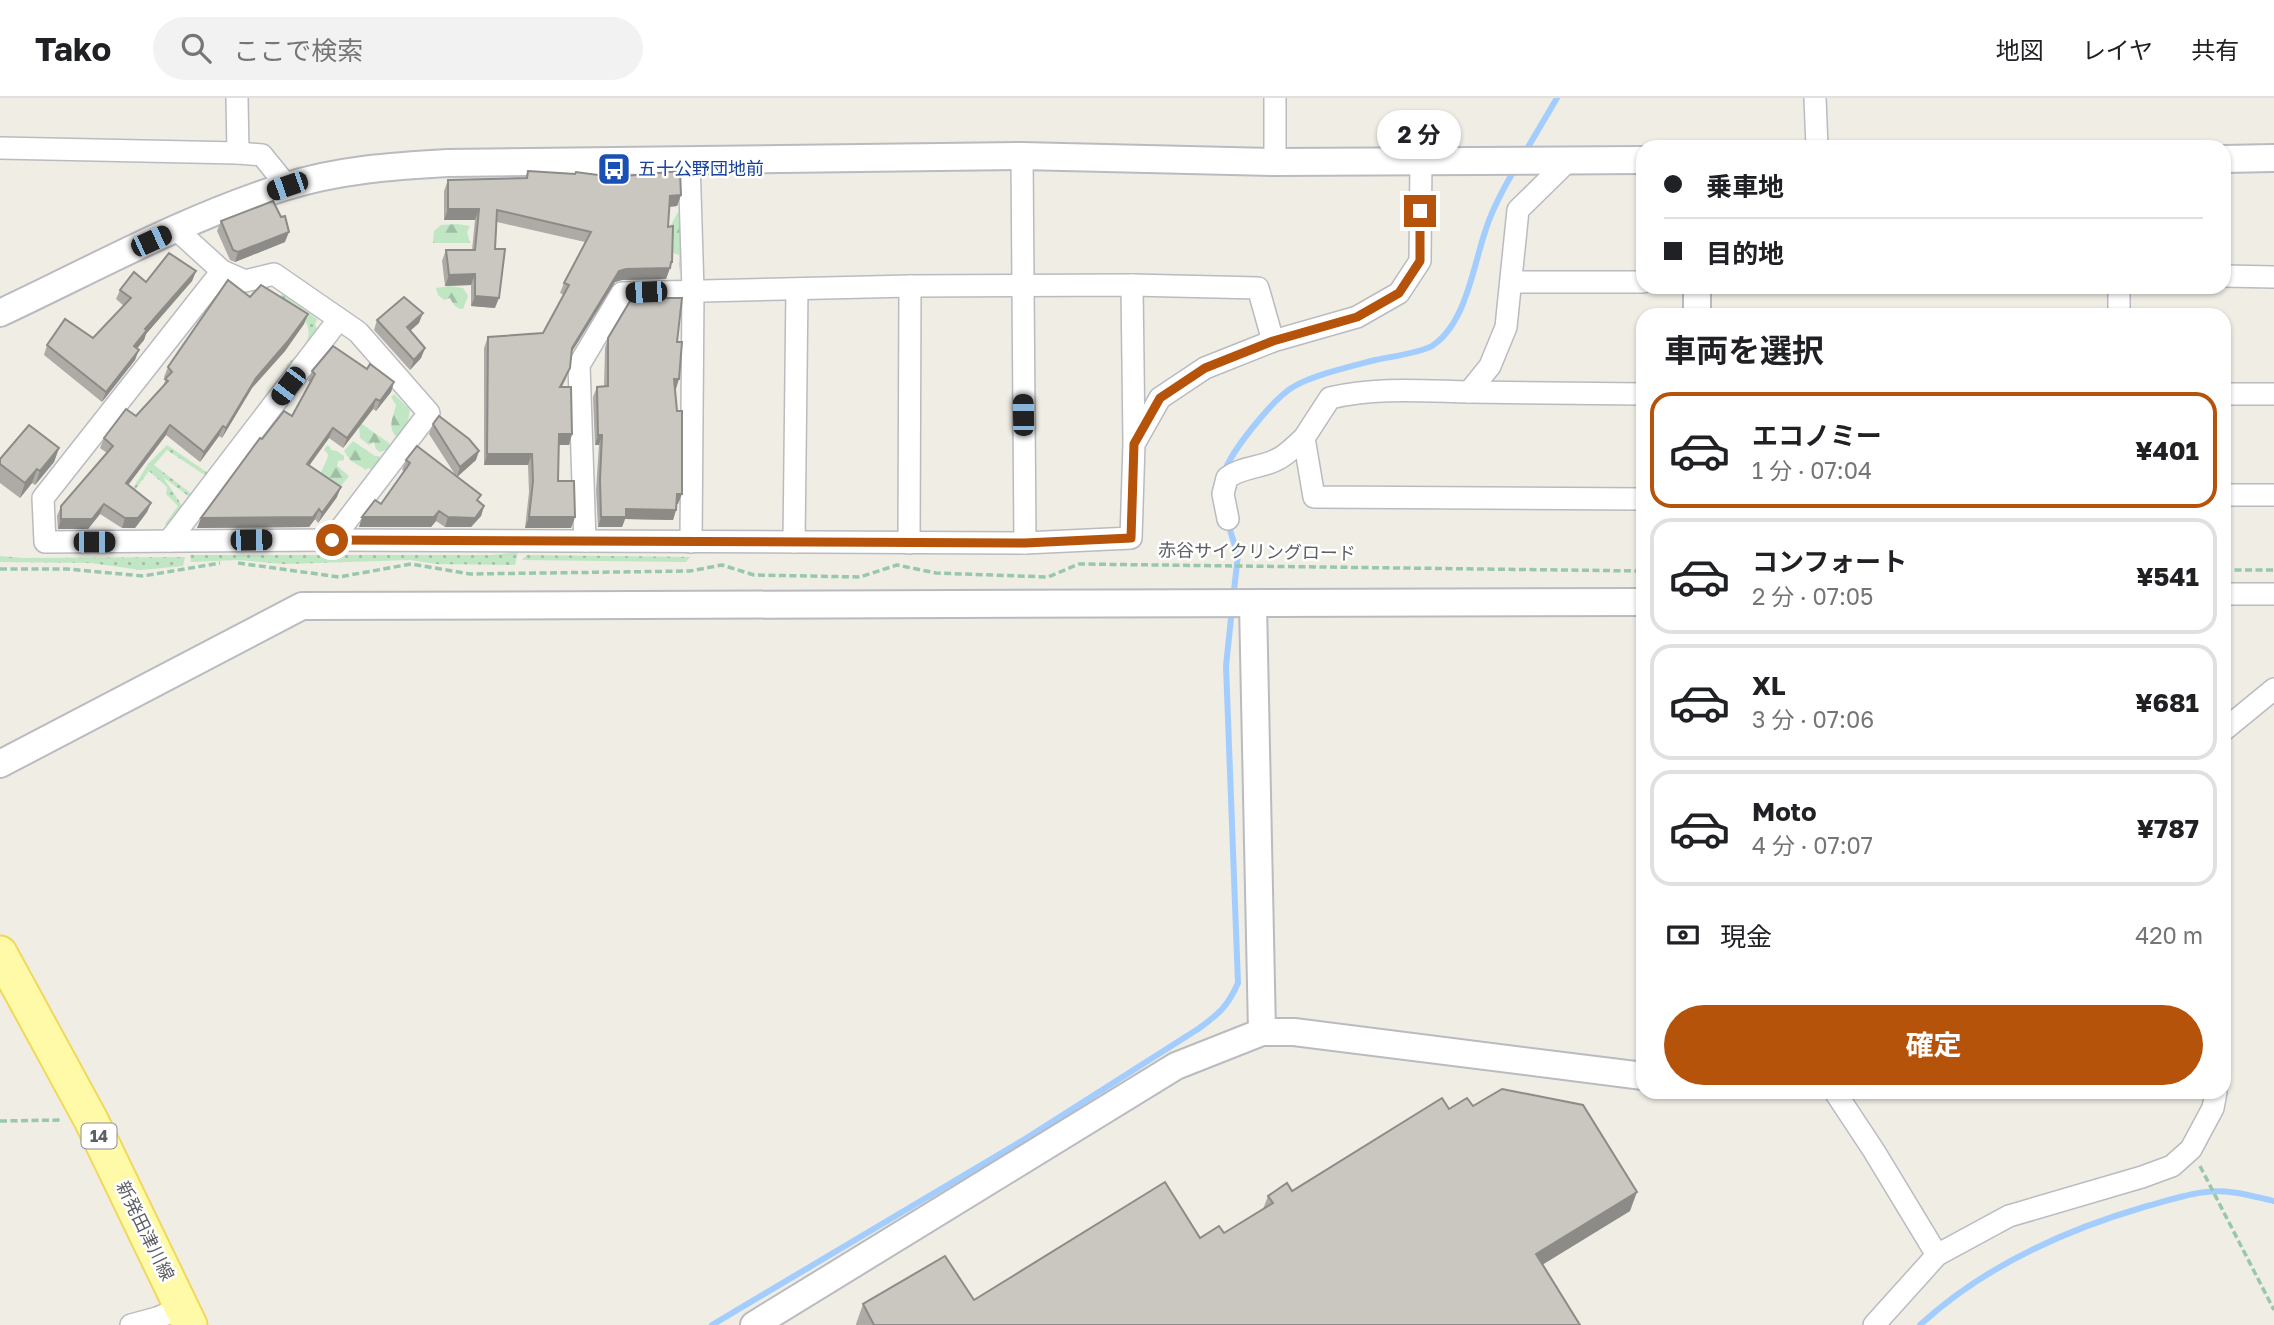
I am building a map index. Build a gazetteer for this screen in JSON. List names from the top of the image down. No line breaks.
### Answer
{"streets":{"main road":["14","新発田津川線"],"path":["赤谷サイクリングロード"]},"places":{"bus stop":["五十公野団地前"]},"page":{"header":"Tako","search":"ここで検索","nav":["地図","レイヤ","共有"],"bubble":"2 分","banner":["乗車地","目的地"],"heading":"車両を選択","list":[{"name":"エコノミー","note":"1 分 · 07:04","value":"¥401"},{"name":"コンフォート","note":"2 分 · 07:05","value":"¥541"},{"name":"XL","note":"3 分 · 07:06","value":"¥681"},{"name":"Moto","note":"4 分 · 07:07","value":"¥787"}],"pay":["現金","420 m"],"buttons":"確定"}}
